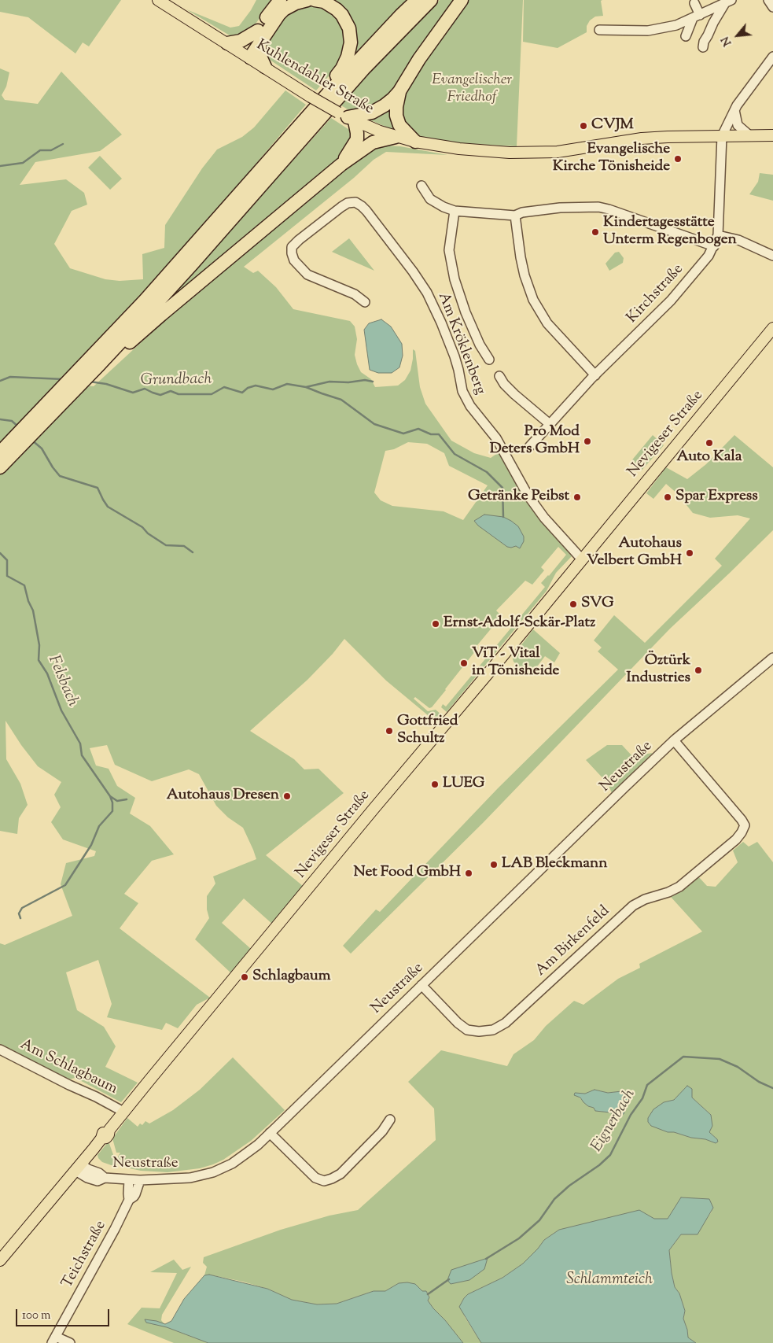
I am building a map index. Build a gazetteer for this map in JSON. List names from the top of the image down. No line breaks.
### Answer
{"streets":{"main road":["Kuhlendahler Straße","Nevigeser Straße"],"street":["Kirchstraße","Am Kröklenberg","Neustraße","Am Birkenfeld","Am Schlagbaum","Teichstraße"]},"crossings":[["Kuhlendahler Straße","Kirchstraße"],["Am Kröklenberg","Nevigeser Straße"],["Nevigeser Straße","Neustraße"],["Nevigeser Straße","Am Schlagbaum"],["Neustraße","Am Birkenfeld"],["Neustraße","Teichstraße"]],"water":["Grundbach","Felsbach","Eignerbach","Schlammteich"],"parks":["Evangelischer Friedhof"],"places":["CVJM","Evangelische Kirche Tönisheide","Kindertagesstätte Unterm Regenbogen","Pro Mod Deters GmbH","Auto Kala","Getränke Peibst","Spar Express","Autohaus Velbert GmbH","SVG","Ernst-Adolf-Sckär-Platz","ViT - Vital in Tönisheide","Öztürk Industries","Gottfried Schultz","LUEG","Autohaus Dresen","LAB Bleckmann","Net Food GmbH","Schlagbaum"],"scale_bar":"100 m","north":"bottom left"}
